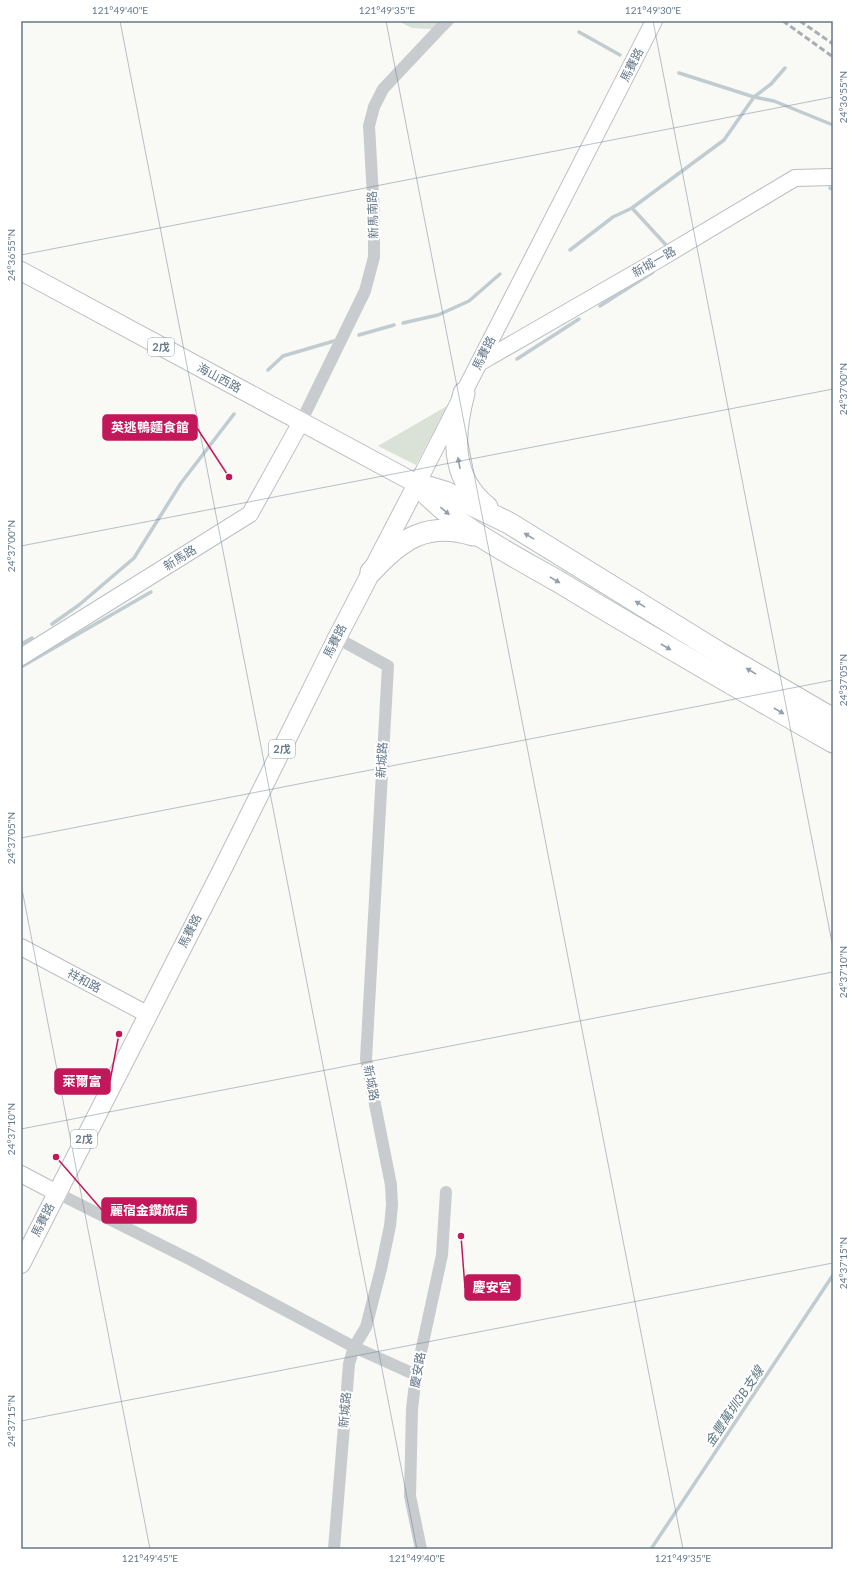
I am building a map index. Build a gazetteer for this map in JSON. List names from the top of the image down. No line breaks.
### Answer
{"streets":{"main road":["馬賽路","2戊","海山西路"],"street":["新馬南路","新城一路","新馬路","新城路","祥和路","慶安路"]},"crossings":[["馬賽路","新城一路"],["馬賽路","海山西路"],["馬賽路","新城路"],["馬賽路","祥和路"],["新馬南路","海山西路"],["新馬南路","新馬路"],["海山西路","新馬路"]],"water":["金豐萬圳3B支線"],"places":["英逃鴨麵食館","萊爾富","麗宿金鑽旅店","慶安宮"],"coordinates":["121°49'40\"E","121°49'35\"E","121°49'30\"E","24°36'55\"N","24°37'00\"N","24°37'05\"N","24°37'10\"N","24°37'15\"N","121°49'45\"E"]}
